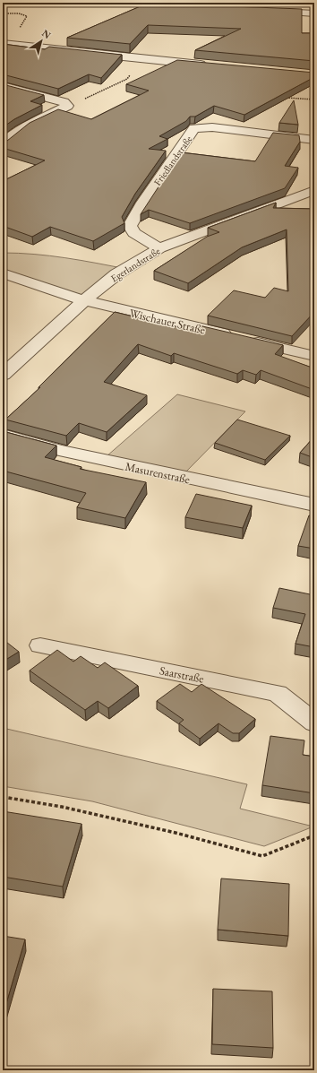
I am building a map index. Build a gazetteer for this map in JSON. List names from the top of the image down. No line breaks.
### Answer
{"streets":{"street":["Friedlandstraße","Egerlandstraße","Wischauer Straße","Masurenstraße","Saarstraße"]},"crossings":[["Friedlandstraße","Egerlandstraße"],["Egerlandstraße","Wischauer Straße"]],"north":"top right"}
